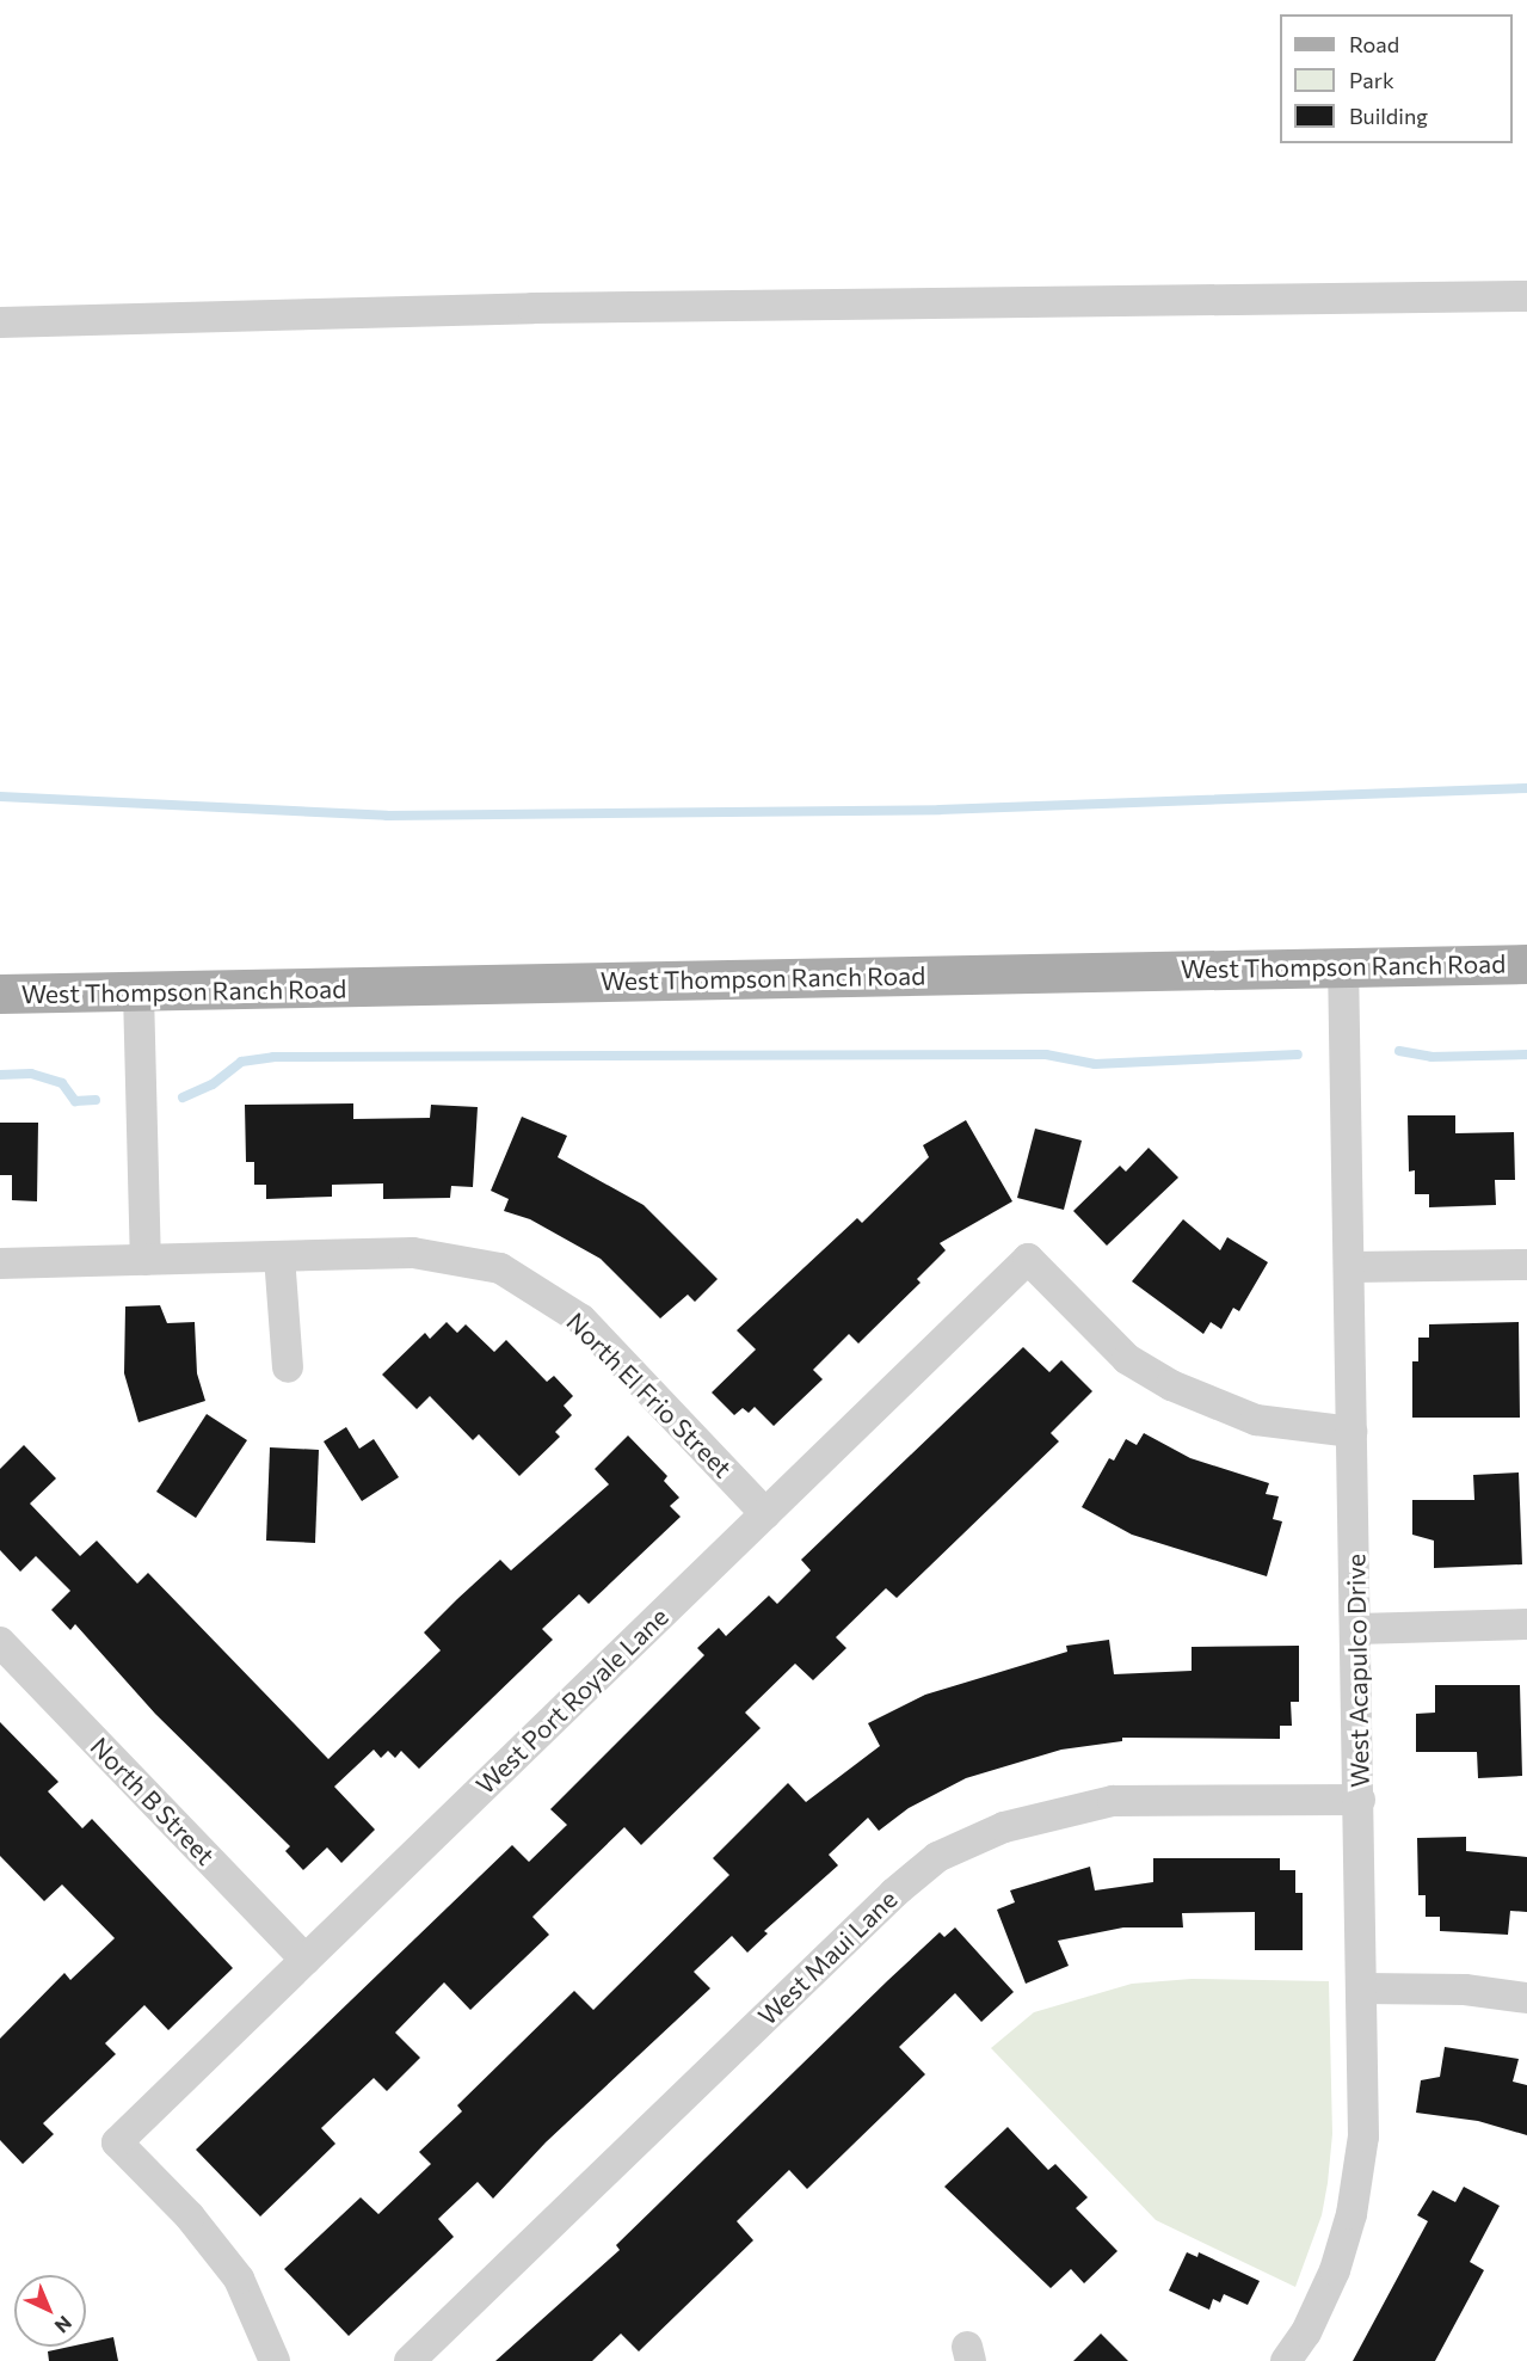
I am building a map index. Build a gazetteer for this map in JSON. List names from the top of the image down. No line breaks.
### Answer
{"streets":{"main road":["West Thompson Ranch Road"],"street":["North El Frio Street","West Acapulco Drive","West Port Royale Lane","North B Street","West Maui Lane"]},"crossings":[["West Thompson Ranch Road","West Acapulco Drive"],["North El Frio Street","West Port Royale Lane"],["West Acapulco Drive","West Port Royale Lane"],["West Acapulco Drive","West Maui Lane"],["West Port Royale Lane","North B Street"]],"legend":["Road","Park","Building"],"north":"bottom right"}
